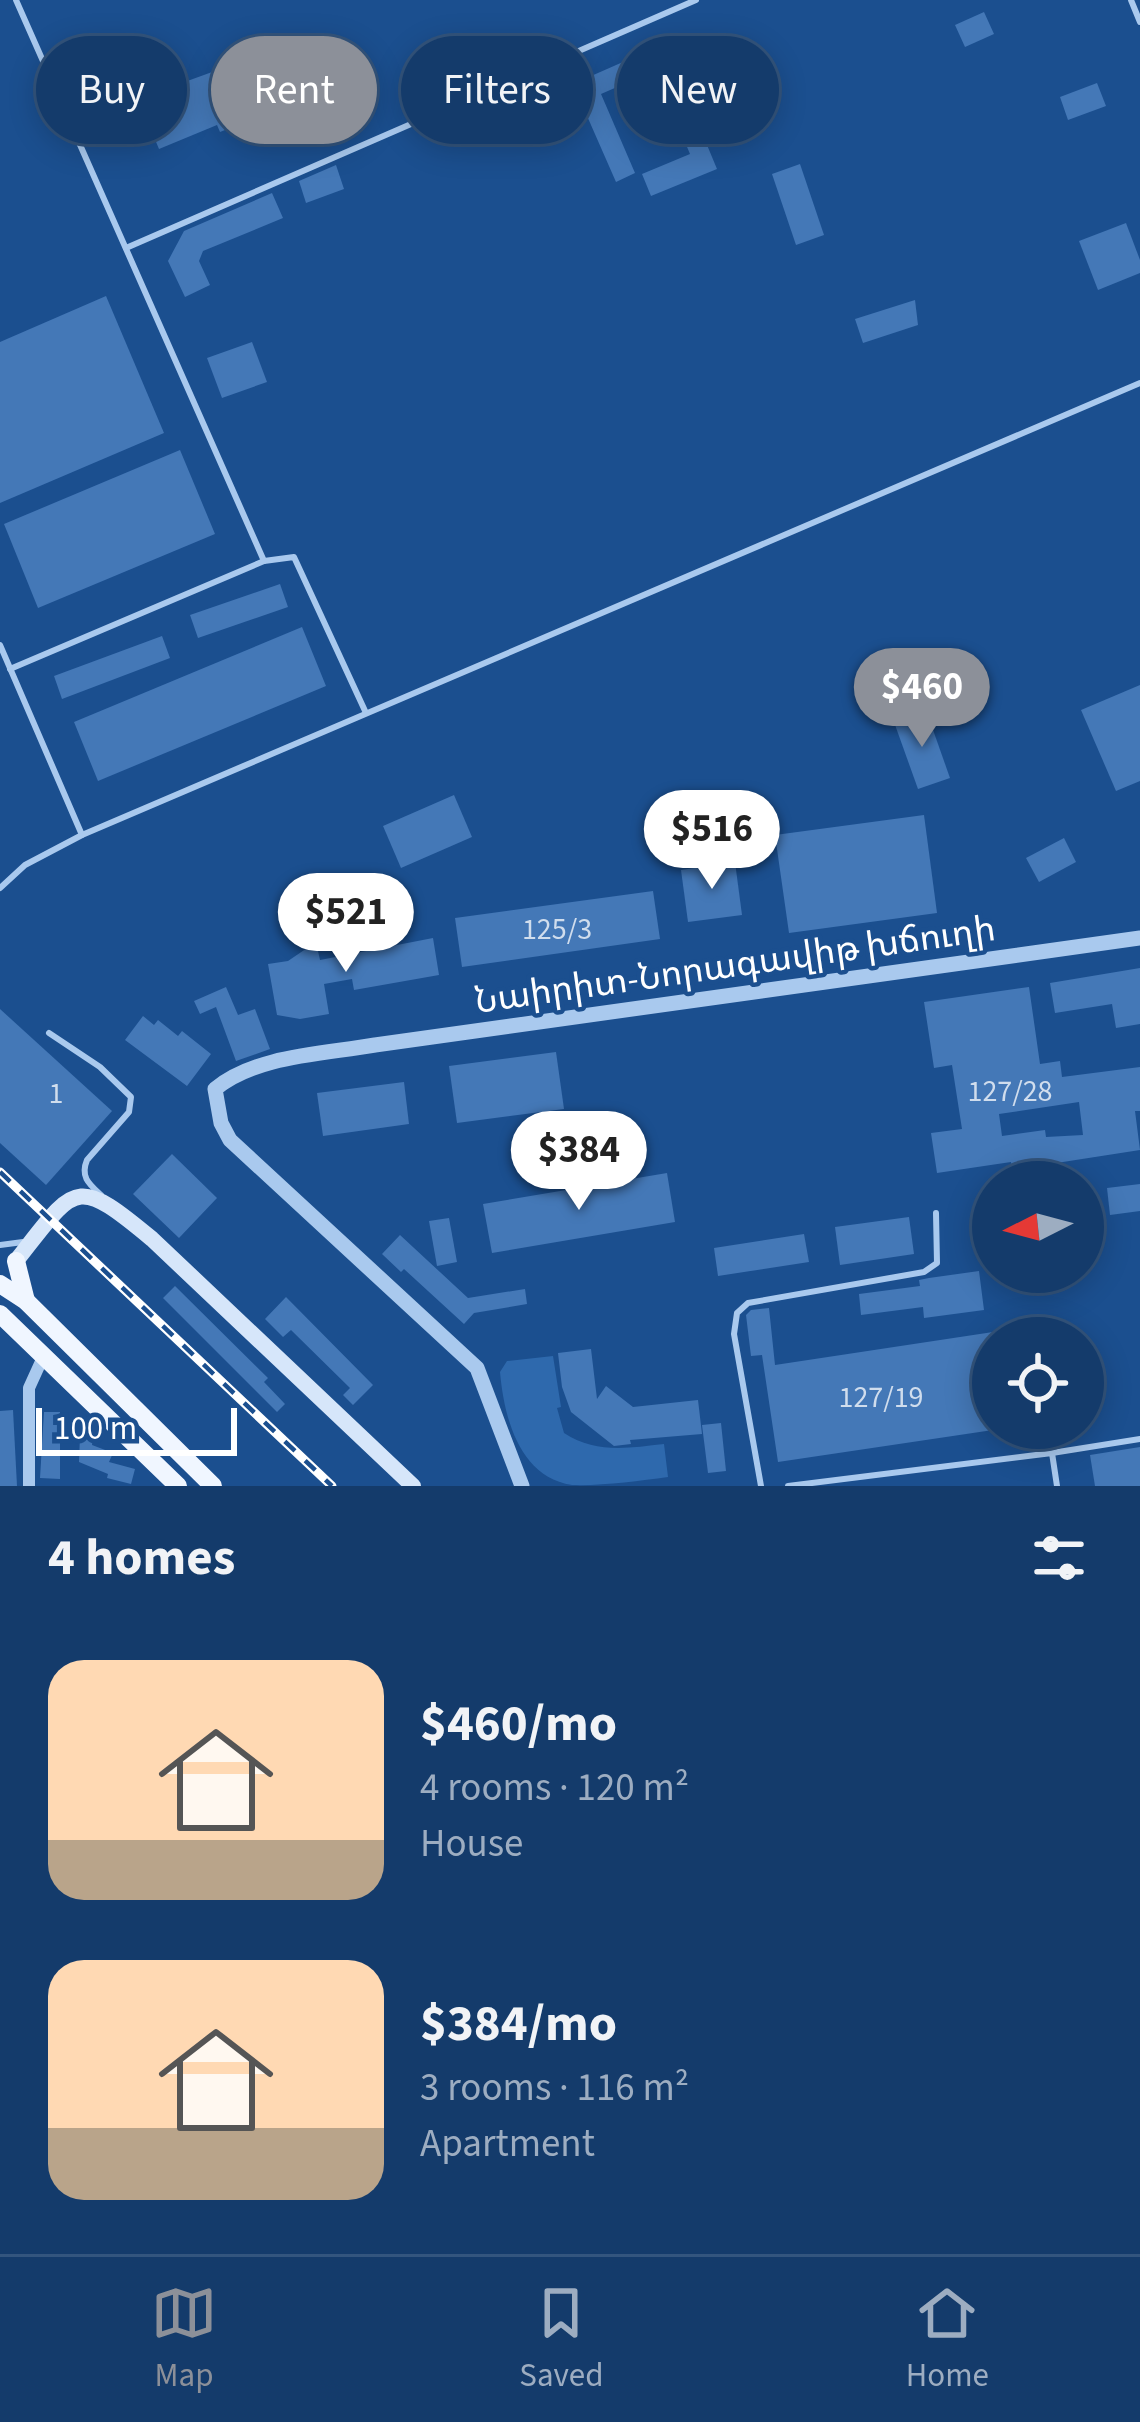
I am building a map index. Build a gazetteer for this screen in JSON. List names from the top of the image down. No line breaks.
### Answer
{"streets":{"street":["Նաիրիտ-Նորագավիթ խճուղի"]},"house_numbers":["125/3","127/28","1","127/19"],"scale_bar":"100 m","north":"left","page":{"chip":["Buy","Rent","Filters","New"],"price":["$460","$516","$521","$384"],"scale":"100 m","heading":"4 homes","list":[{"name":"$460/mo","note":"4 rooms · 120 m² · House"},{"name":"$384/mo","note":"3 rooms · 116 m² · Apartment"}],"tabs":["Map","Saved","Home"]}}
